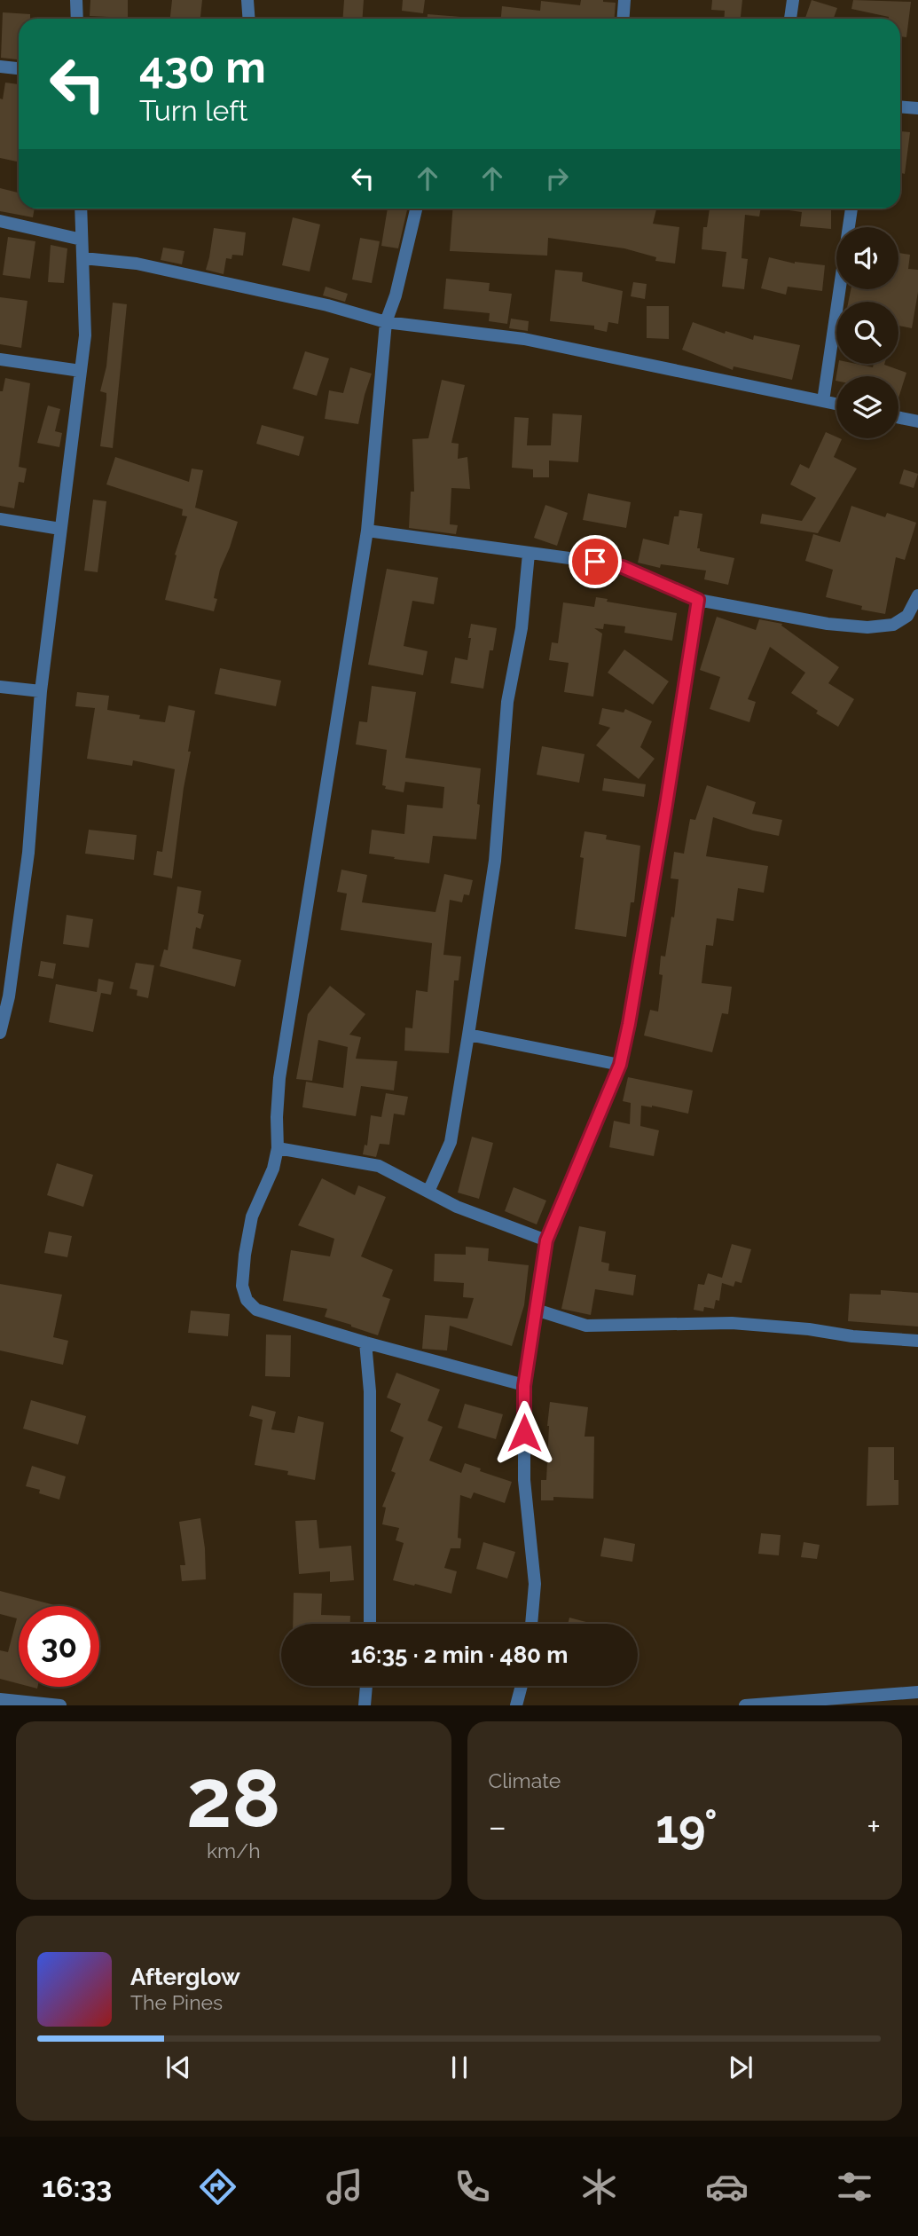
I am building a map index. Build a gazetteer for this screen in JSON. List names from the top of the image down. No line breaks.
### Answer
{"page":{"turn":["430 m","Turn left"],"limit":"30","trip":"16:35 · 2 min · 480 m","tile":[["28","km/h"],"Climate"],"heat":["−","19°","+"],"song":["Afterglow","The Pines"],"tabs":"16:33"}}
